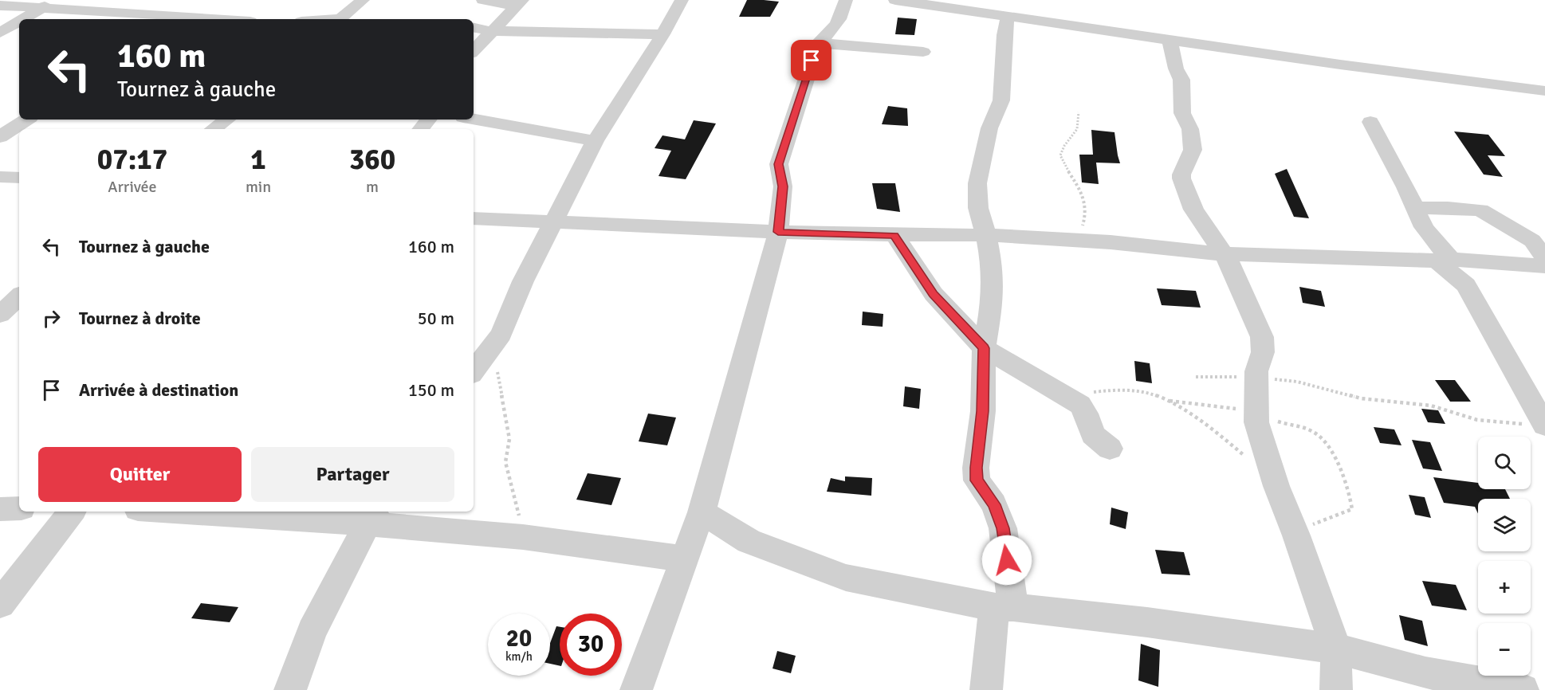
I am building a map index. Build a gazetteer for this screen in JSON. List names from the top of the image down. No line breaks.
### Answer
{"page":{"turn":["160 m","Tournez à gauche"],"eta":["07:17","Arrivée","1","min","360","m"],"list":[{"name":"Tournez à gauche","value":"160 m"},{"name":"Tournez à droite","value":"50 m"},{"name":"Arrivée à destination","value":"150 m"}],"map_buttons":["+","−"],"buttons":["Quitter","Partager"],"speed":"20 km/h","limit":"30"}}
